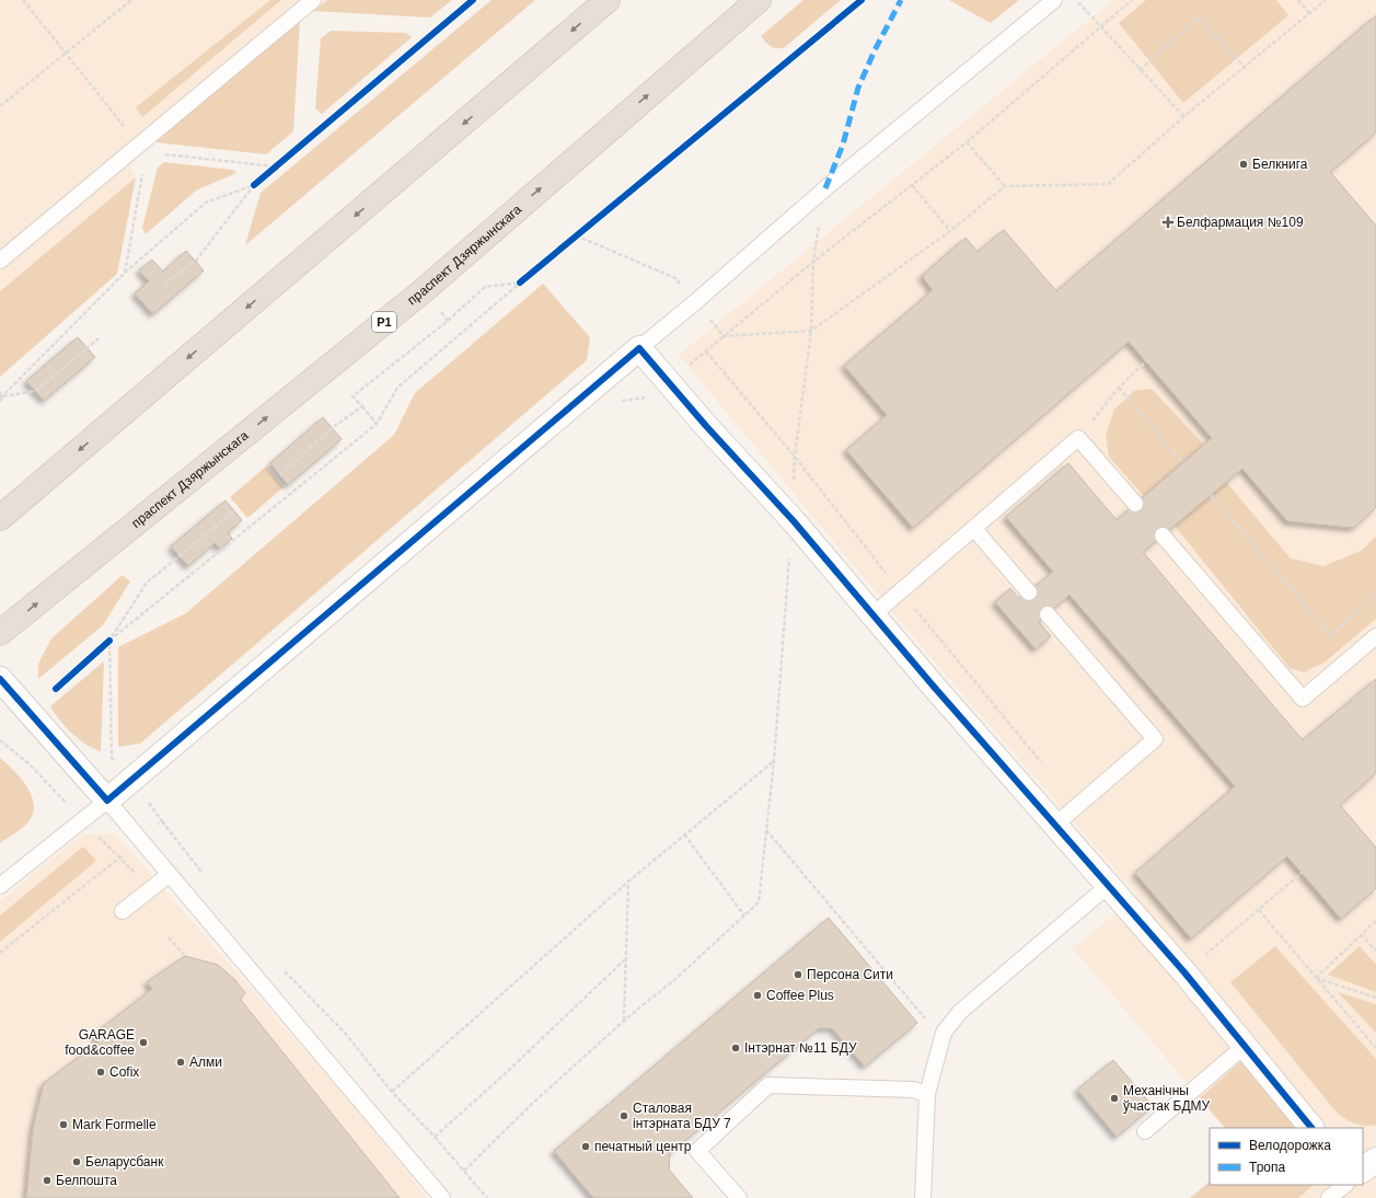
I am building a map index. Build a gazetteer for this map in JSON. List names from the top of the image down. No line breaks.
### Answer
{"streets":{"main road":["праспект Дзяржынскага","Р1"]},"places":{"other":["Белкнига","Персона Сити","Coffee Plus","GARAGE food&coffee","Інтэрнат №11 БДУ","Алми","Cofix","Механічны ўчастак БДМУ","Сталовая інтэрната БДУ 7","Mark Formelle","печатный центр","Беларусбанк","Белпошта"],"health":["Белфармация №109"]},"legend":["Велодорожка","Тропа"]}
